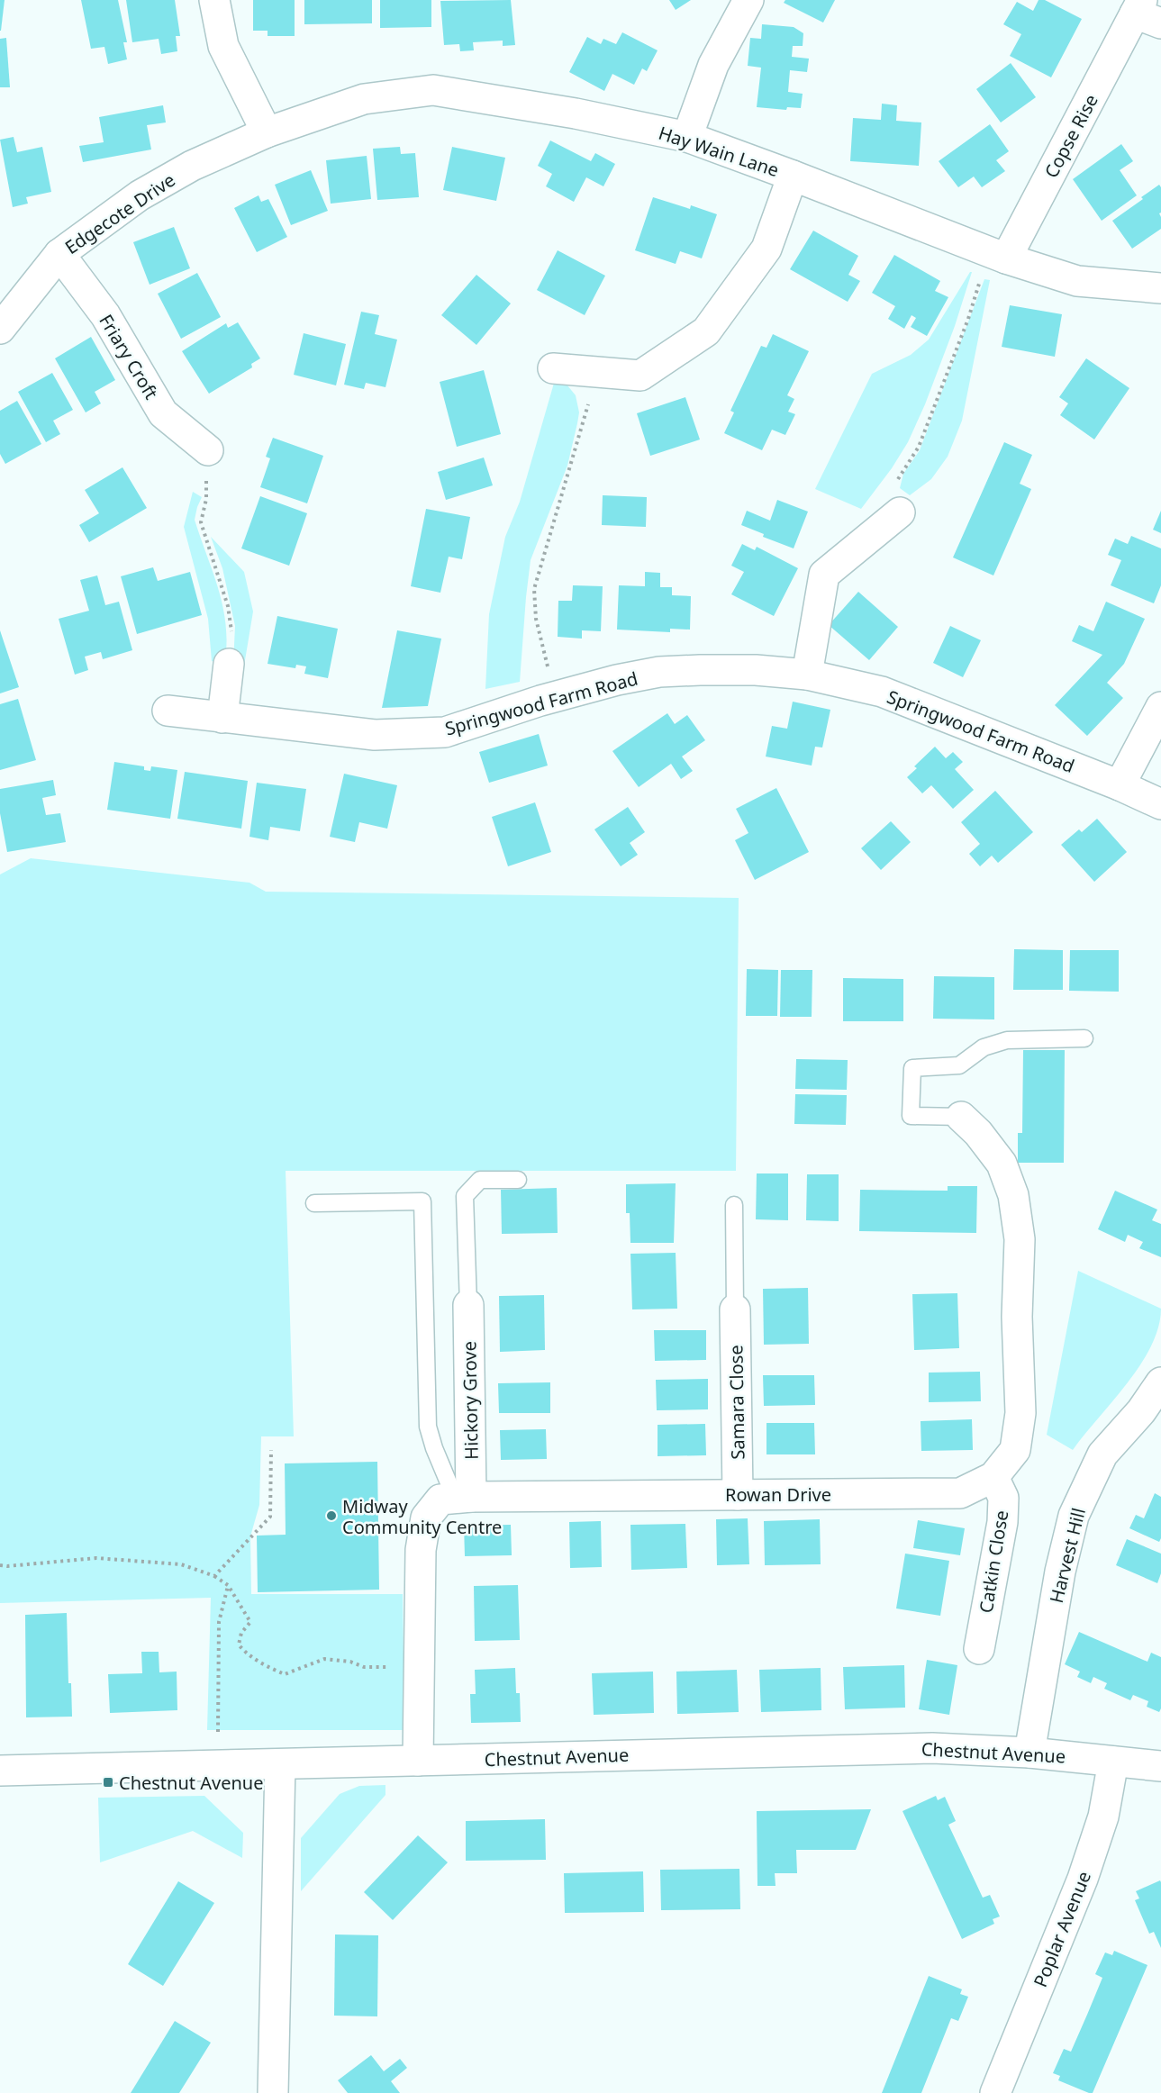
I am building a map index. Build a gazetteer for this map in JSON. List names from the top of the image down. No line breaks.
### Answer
{"streets":{"street":["Copse Rise","Hay Wain Lane","Edgecote Drive","Friary Croft","Springwood Farm Road","Hickory Grove","Samara Close","Rowan Drive","Harvest Hill","Catkin Close","Chestnut Avenue","Poplar Avenue"]},"crossings":[["Copse Rise","Hay Wain Lane"],["Hay Wain Lane","Edgecote Drive"],["Edgecote Drive","Friary Croft"],["Hickory Grove","Rowan Drive"],["Samara Close","Rowan Drive"],["Rowan Drive","Catkin Close"],["Rowan Drive","Chestnut Avenue"],["Harvest Hill","Chestnut Avenue"],["Chestnut Avenue","Poplar Avenue"]],"places":{"other":["Midway Community Centre"],"transit":["Chestnut Avenue"]}}
